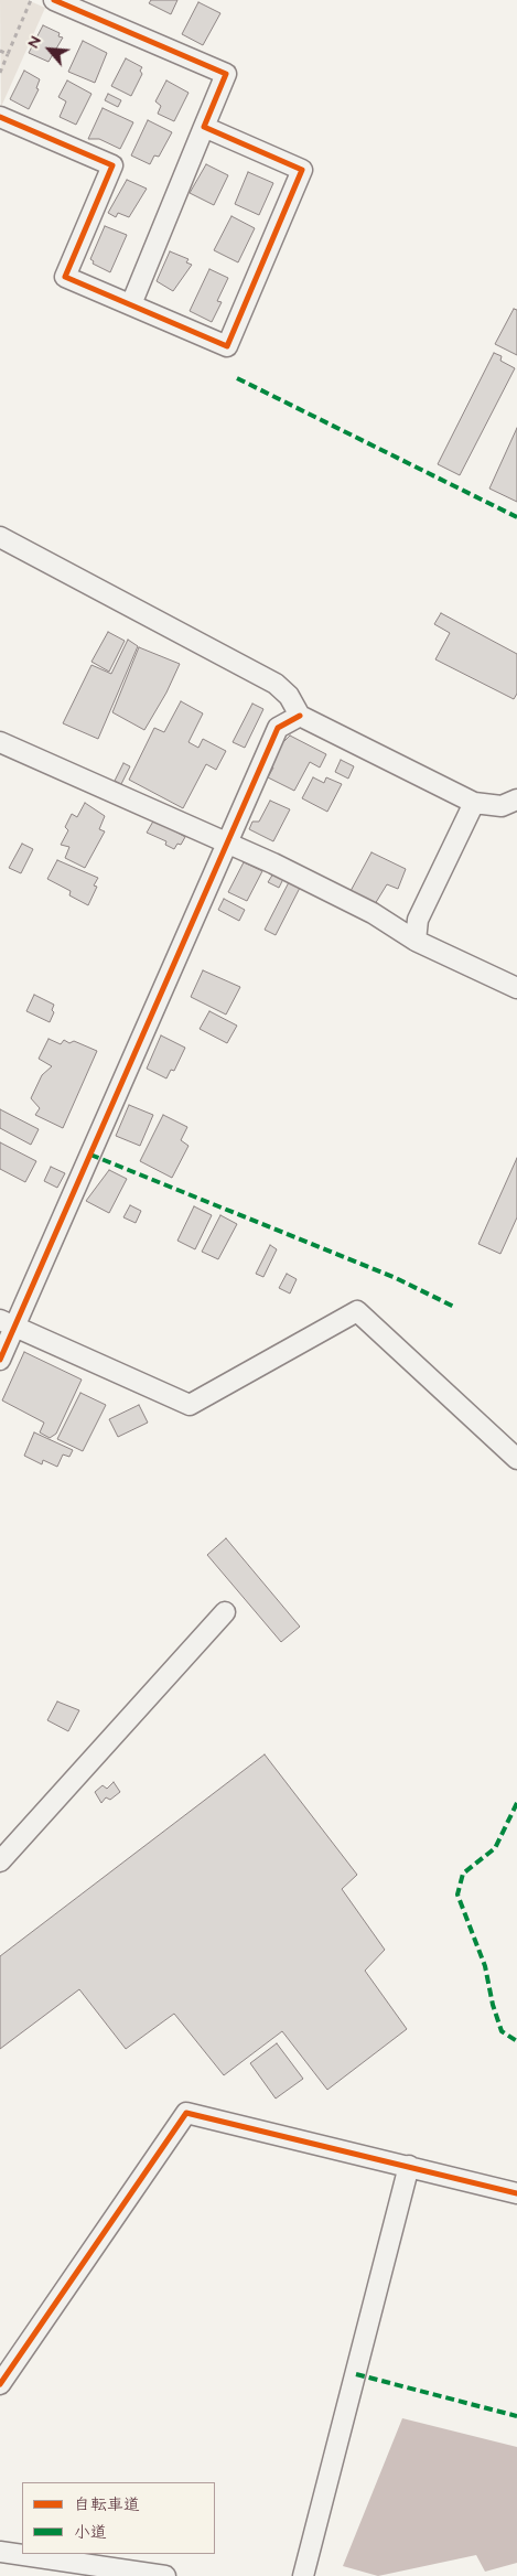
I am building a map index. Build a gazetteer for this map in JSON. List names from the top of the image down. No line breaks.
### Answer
{"legend":["自転車道","小道"],"north":"top left"}
